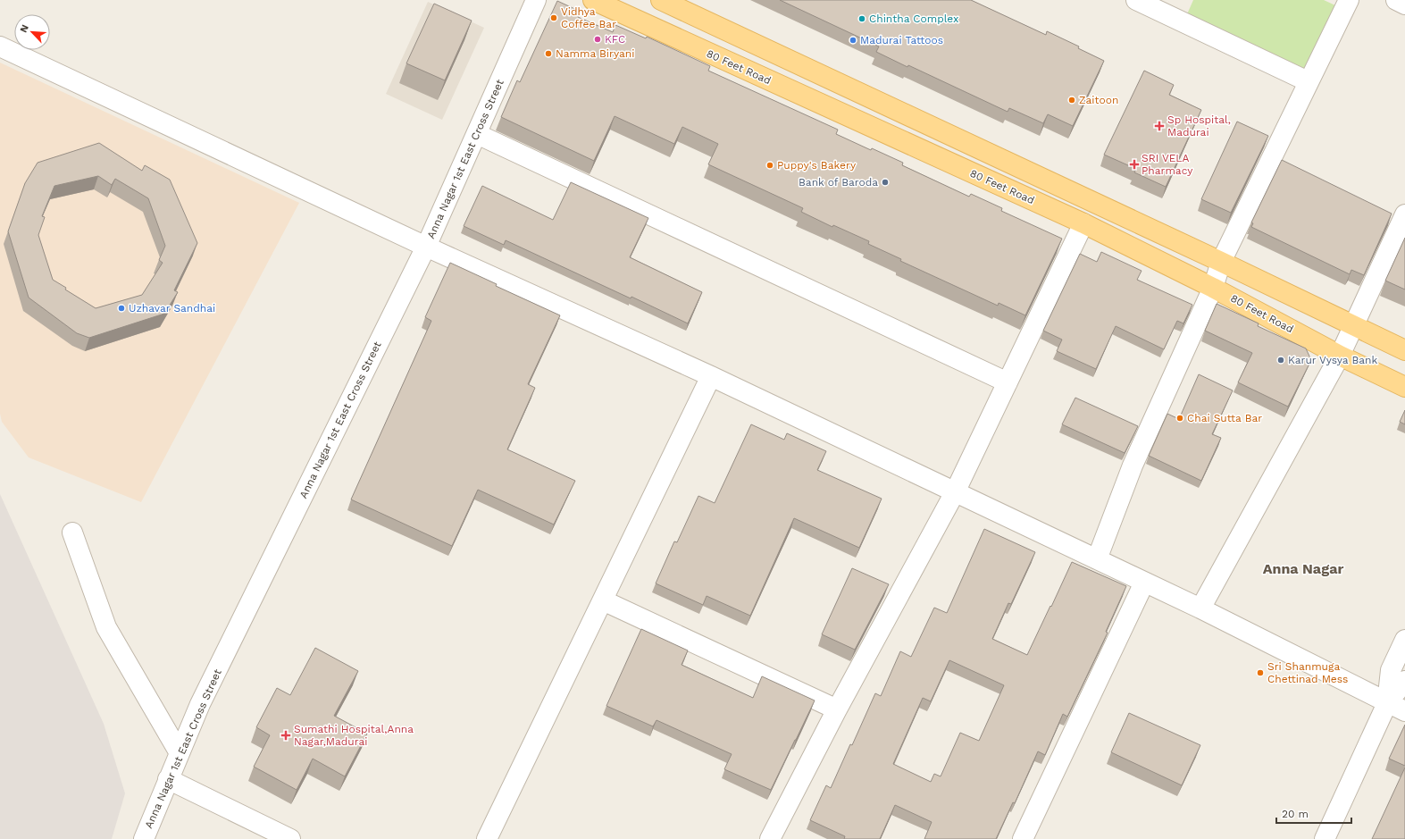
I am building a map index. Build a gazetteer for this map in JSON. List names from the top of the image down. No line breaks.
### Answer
{"streets":{"main road":["80 Feet Road"],"street":["Anna Nagar 1st East Cross Street"]},"districts":["Anna Nagar"],"places":{"other":["Vidhya Coffee Bar","Chintha Complex","KFC","Madurai Tattoos","Namma Biryani","Zaitoon","Puppy's Bakery","Bank of Baroda","Uzhavar Sandhai","Karur Vysya Bank","Chai Sutta Bar","Sri Shanmuga Chettinad Mess"],"health":["Sp Hospital, Madurai","SRI VELA Pharmacy","Sumathi Hospital,Anna Nagar,Madurai"]},"scale_bar":"20 m","north":"top left"}
